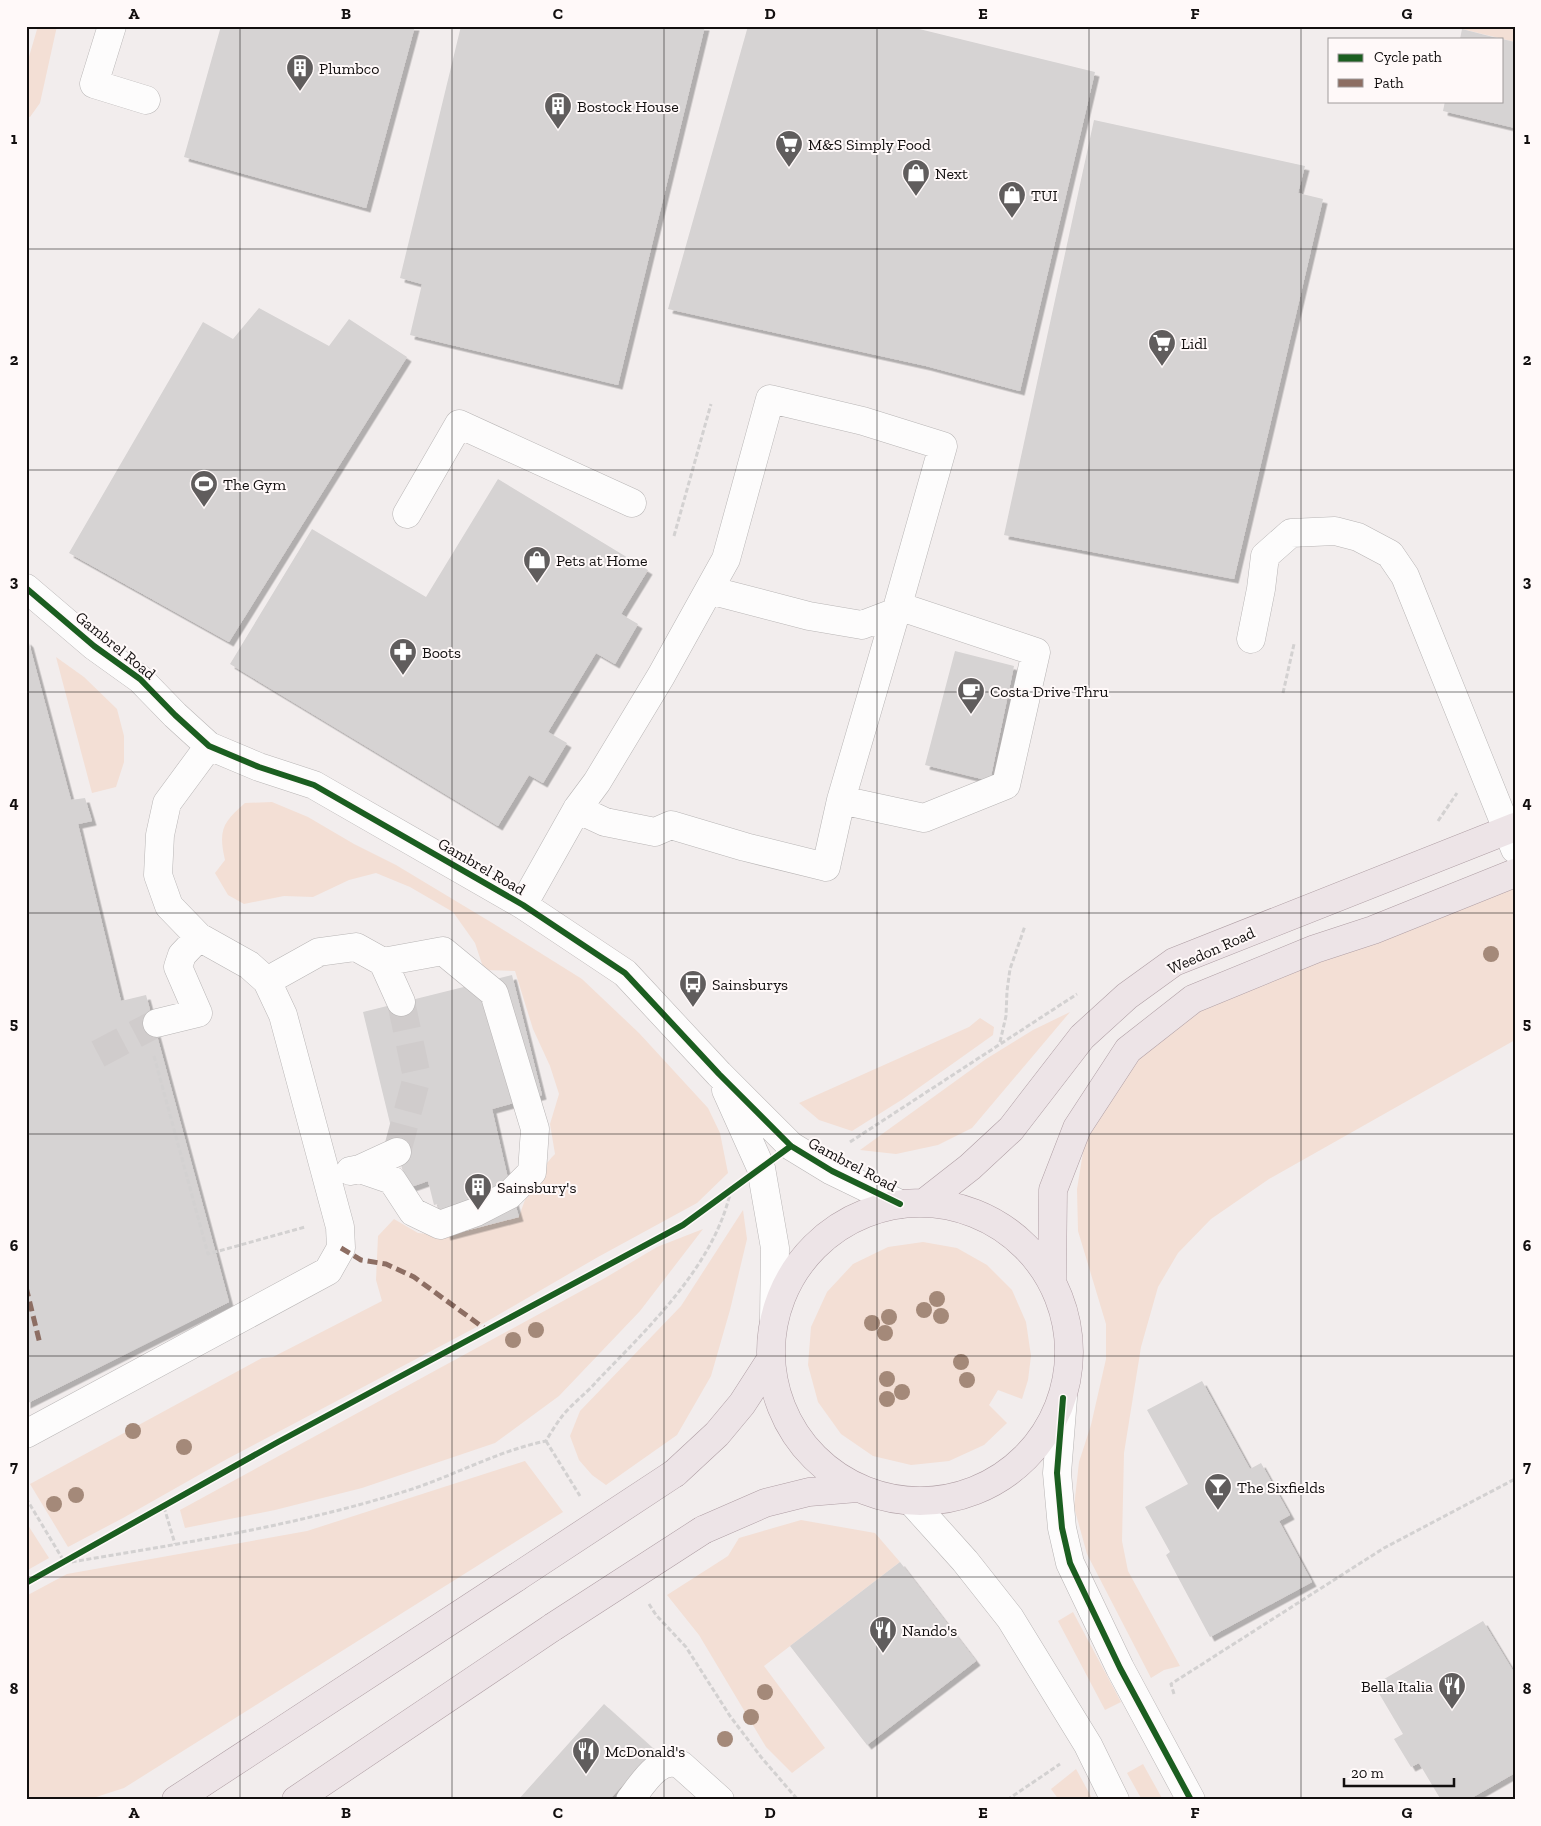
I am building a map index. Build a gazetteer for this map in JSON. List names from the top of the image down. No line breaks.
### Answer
{"streets":{"main road":["Weedon Road"],"street":["Gambrel Road"]},"crossings":[["Gambrel Road","Weedon Road"]],"places":{"building":["Plumbco","Bostock House","Sainsbury's"],"supermarket":["M&S Simply Food","Lidl"],"shop":["Next","TUI","Pets at Home"],"sports":["The Gym"],"pharmacy":["Boots"],"cafe":["Costa Drive Thru"],"bus stop":["Sainsburys"],"bar":["The Sixfields"],"restaurant":["Nando's","Bella Italia","McDonald's"]},"legend":["Cycle path","Path"],"scale_bar":"20 m","grid":{"columns":["A","B","C","D","E","F","G"],"rows":["1","2","3","4","5","6","7","8"]}}
